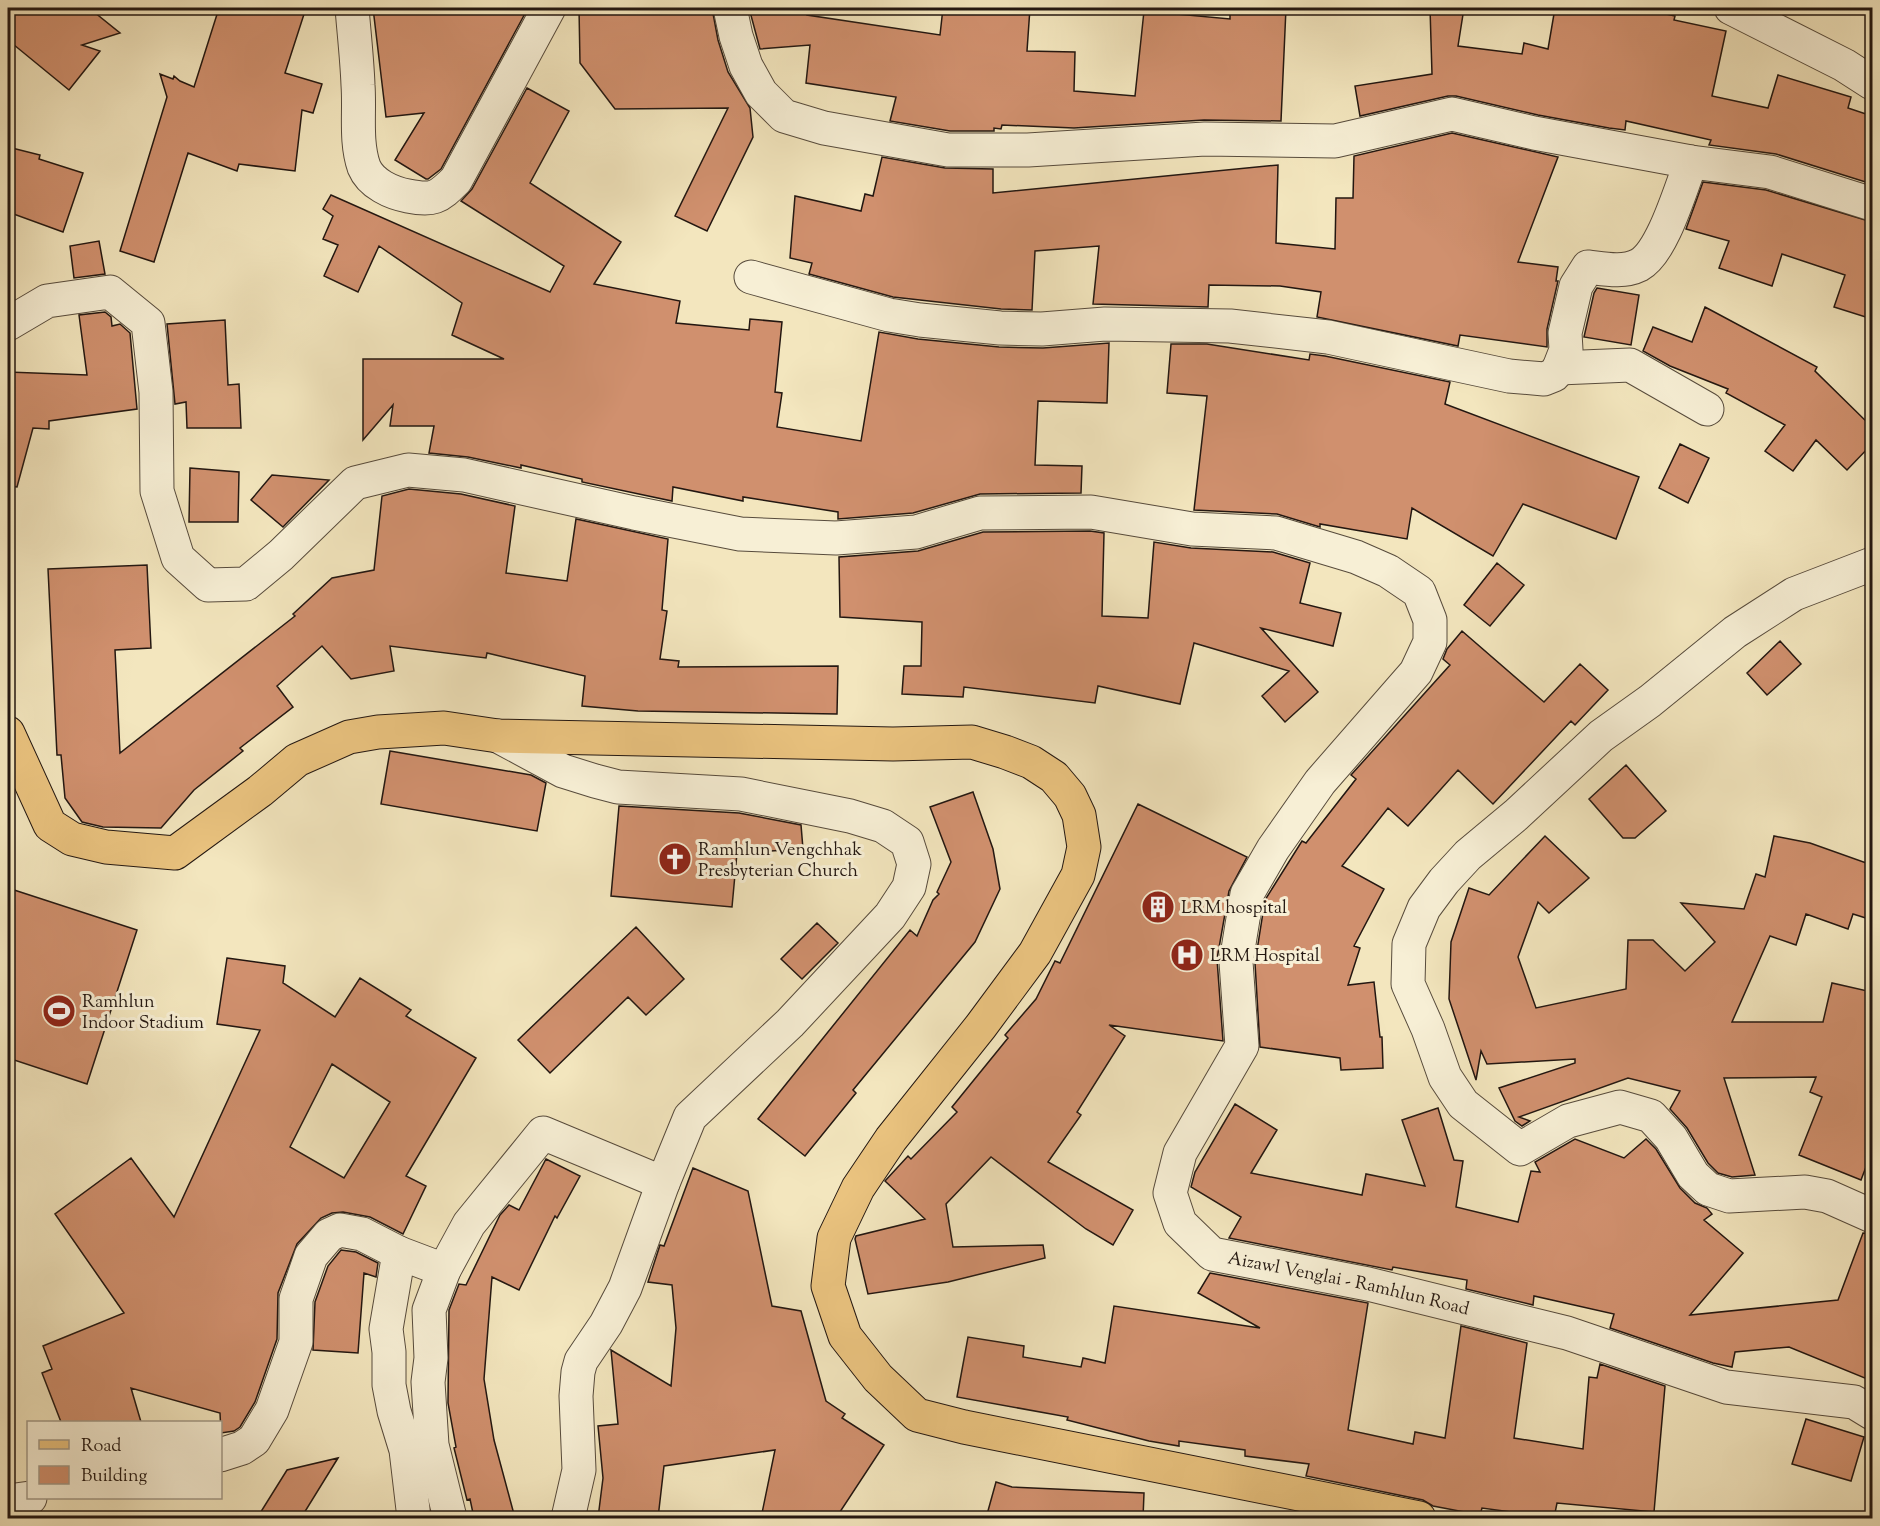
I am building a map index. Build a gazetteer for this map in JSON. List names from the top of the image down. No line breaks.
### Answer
{"streets":{"street":["Aizawl Venglai - Ramhlun Road"]},"places":{"church":["Ramhlun Vengchhak Presbyterian Church"],"building":["LRM hospital"],"hospital":["LRM Hospital"],"sports":["Ramhlun Indoor Stadium"]},"legend":["Road","Building"]}
